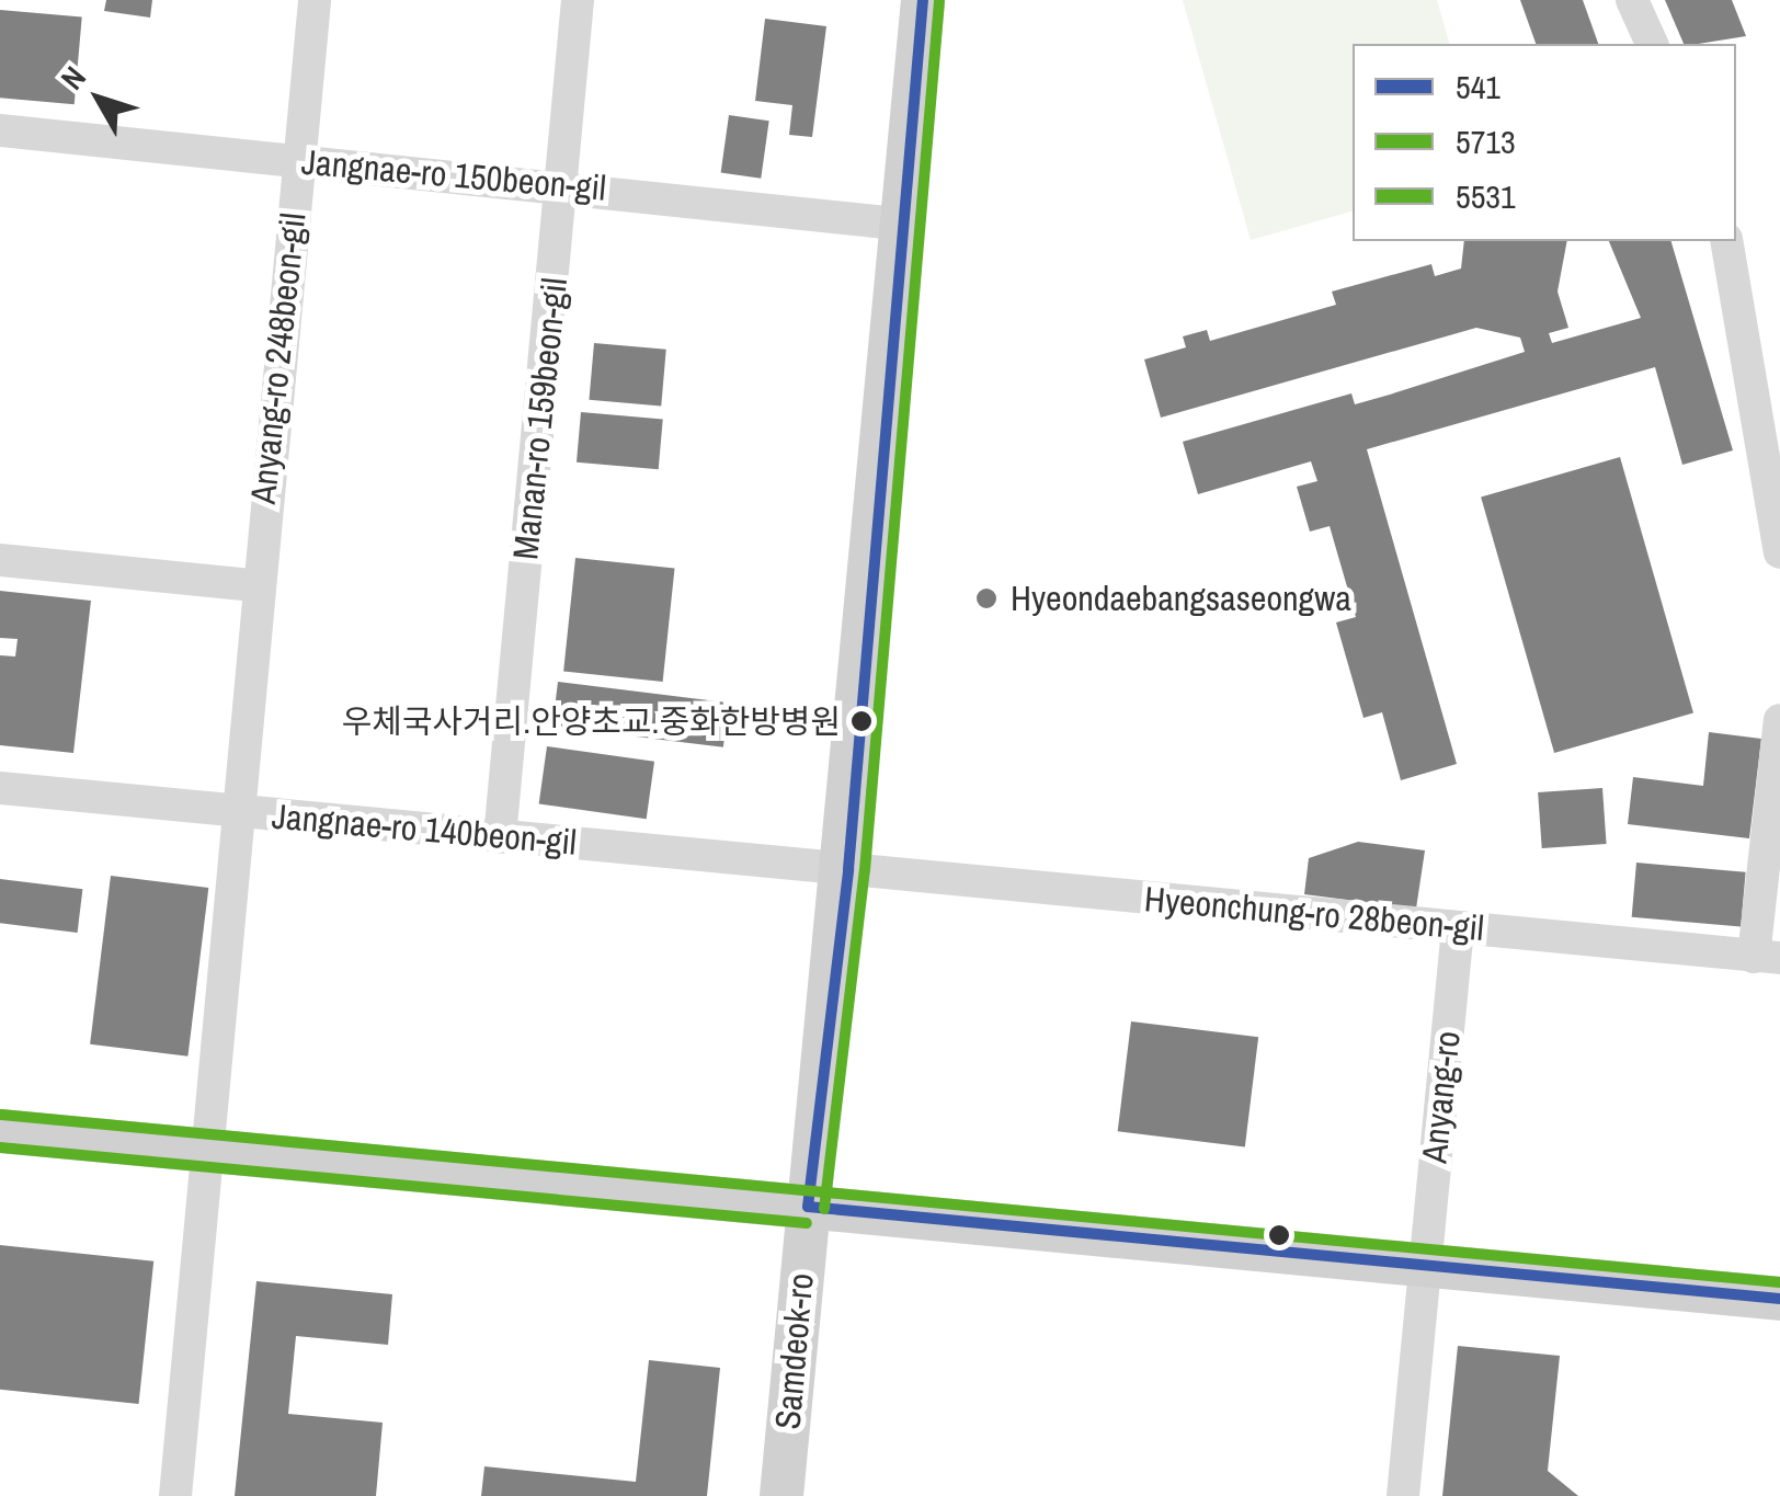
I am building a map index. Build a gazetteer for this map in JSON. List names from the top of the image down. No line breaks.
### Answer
{"streets":{"street":["Jangnae-ro 150beon-gil","Anyang-ro 248beon-gil","Manan-ro 159beon-gil","Jangnae-ro 140beon-gil","Hyeonchung-ro 28beon-gil","Anyang-ro","Samdeok-ro"]},"crossings":[["Jangnae-ro 150beon-gil","Anyang-ro 248beon-gil"],["Jangnae-ro 150beon-gil","Manan-ro 159beon-gil"],["Jangnae-ro 150beon-gil","Samdeok-ro"],["Anyang-ro 248beon-gil","Jangnae-ro 140beon-gil"],["Manan-ro 159beon-gil","Jangnae-ro 140beon-gil"],["Jangnae-ro 140beon-gil","Hyeonchung-ro 28beon-gil"],["Jangnae-ro 140beon-gil","Samdeok-ro"],["Hyeonchung-ro 28beon-gil","Anyang-ro"],["Hyeonchung-ro 28beon-gil","Samdeok-ro"]],"places":["Hyeondaebangsaseongwa","우체국사거리.안양초교.중화한방병원"],"lines":["transit line 541","transit line 5713","transit line 5531"],"legend":["541","5713","5531"],"north":"top left"}
